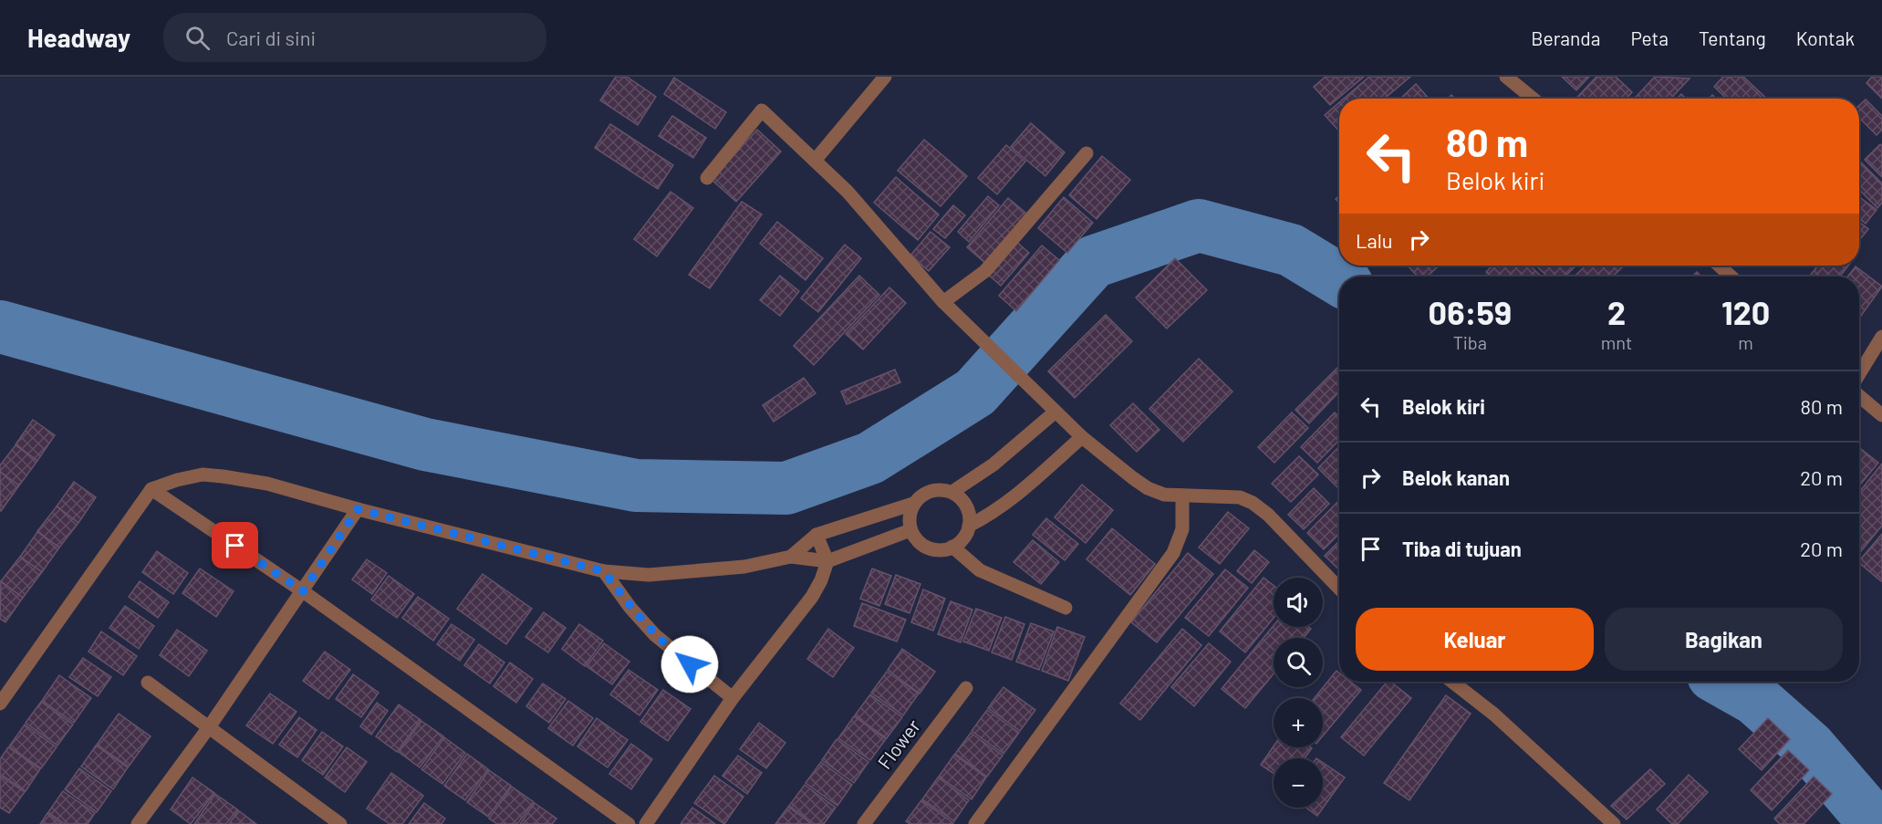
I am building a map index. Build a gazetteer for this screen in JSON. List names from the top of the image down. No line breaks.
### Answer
{"streets":{"street":["Flower"]},"page":{"header":"Headway","search":"Cari di sini","nav":["Beranda","Peta","Tentang","Kontak"],"turn":["80 m","Belok kiri"],"then":"Lalu","eta":["06:59","Tiba","2","mnt","120","m"],"list":[{"name":"Belok kiri","value":"80 m"},{"name":"Belok kanan","value":"20 m"},{"name":"Tiba di tujuan","value":"20 m"}],"map_buttons":["+","−"],"buttons":["Keluar","Bagikan"]}}
